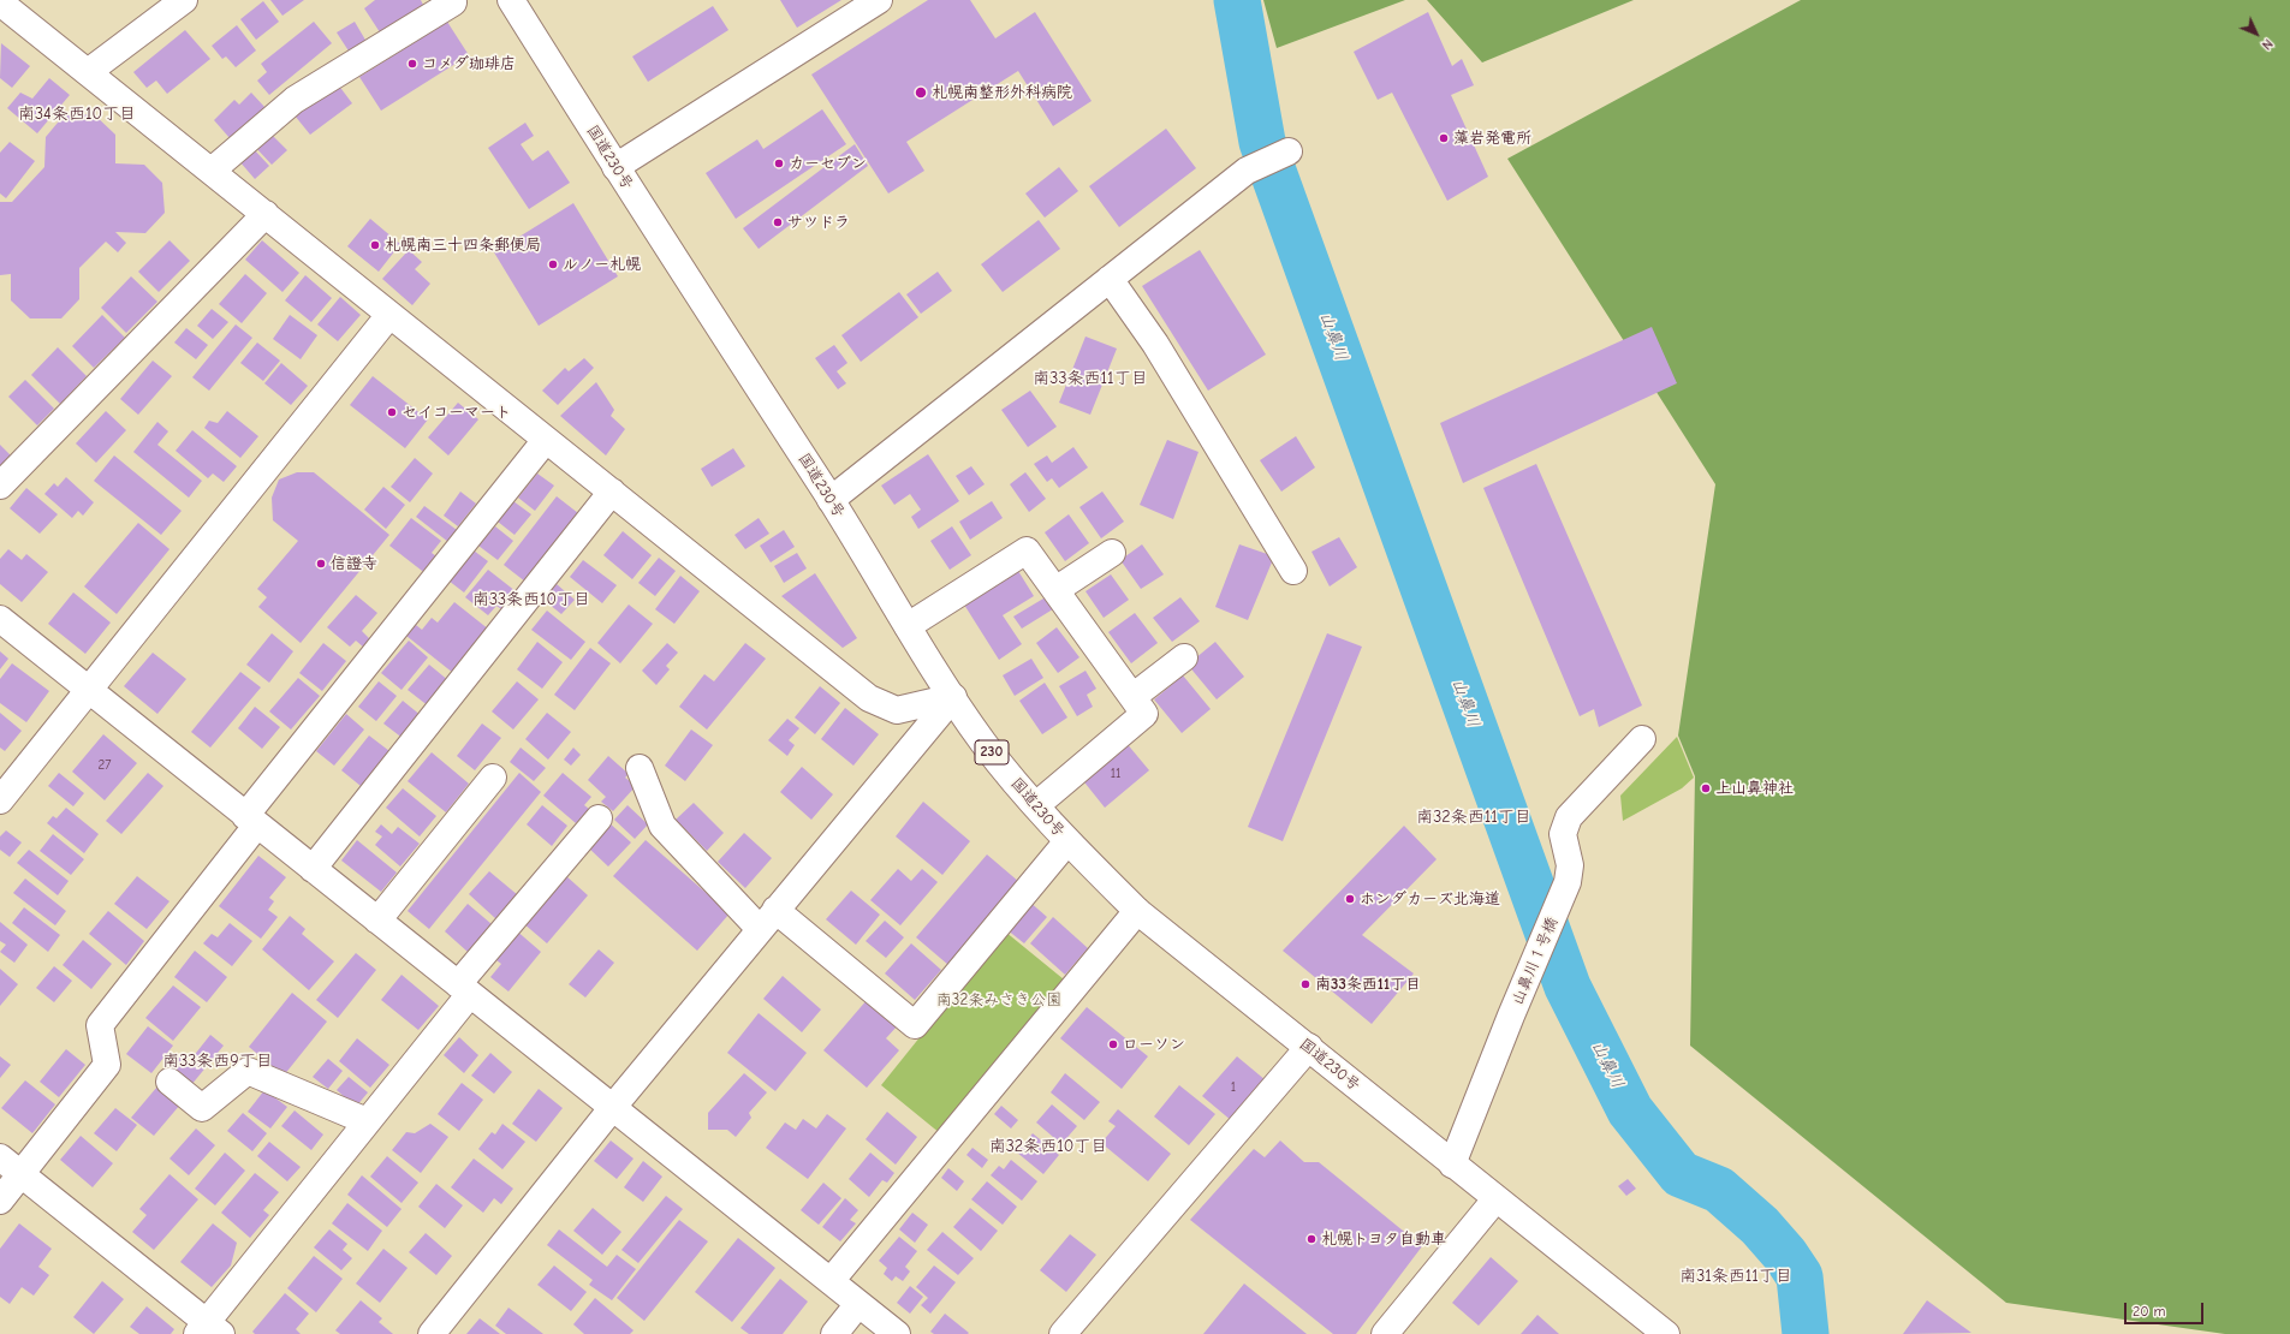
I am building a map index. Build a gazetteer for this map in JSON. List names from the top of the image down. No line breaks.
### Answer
{"streets":{"main road":["国道230号","230","山鼻川１号橋"]},"crossings":[["国道230号","山鼻川１号橋"]],"districts":["南34条西10丁目","南33条西11丁目","南33条西10丁目","南32条西11丁目","南33条西9丁目","南32条西10丁目","南31条西11丁目"],"water":["山鼻川"],"parks":["南32条みさき公園"],"places":["コメダ珈琲店","札幌南整形外科病院","藻岩発電所","カーセブン","サツドラ","札幌南三十四条郵便局","ルノー札幌","セイコーマート","信證寺","上山鼻神社","ホンダカーズ北海道","南33条西11丁目","ローソン","札幌トヨタ自動車"],"house_numbers":["27","11","1"],"scale_bar":"20 m","north":"bottom right"}
